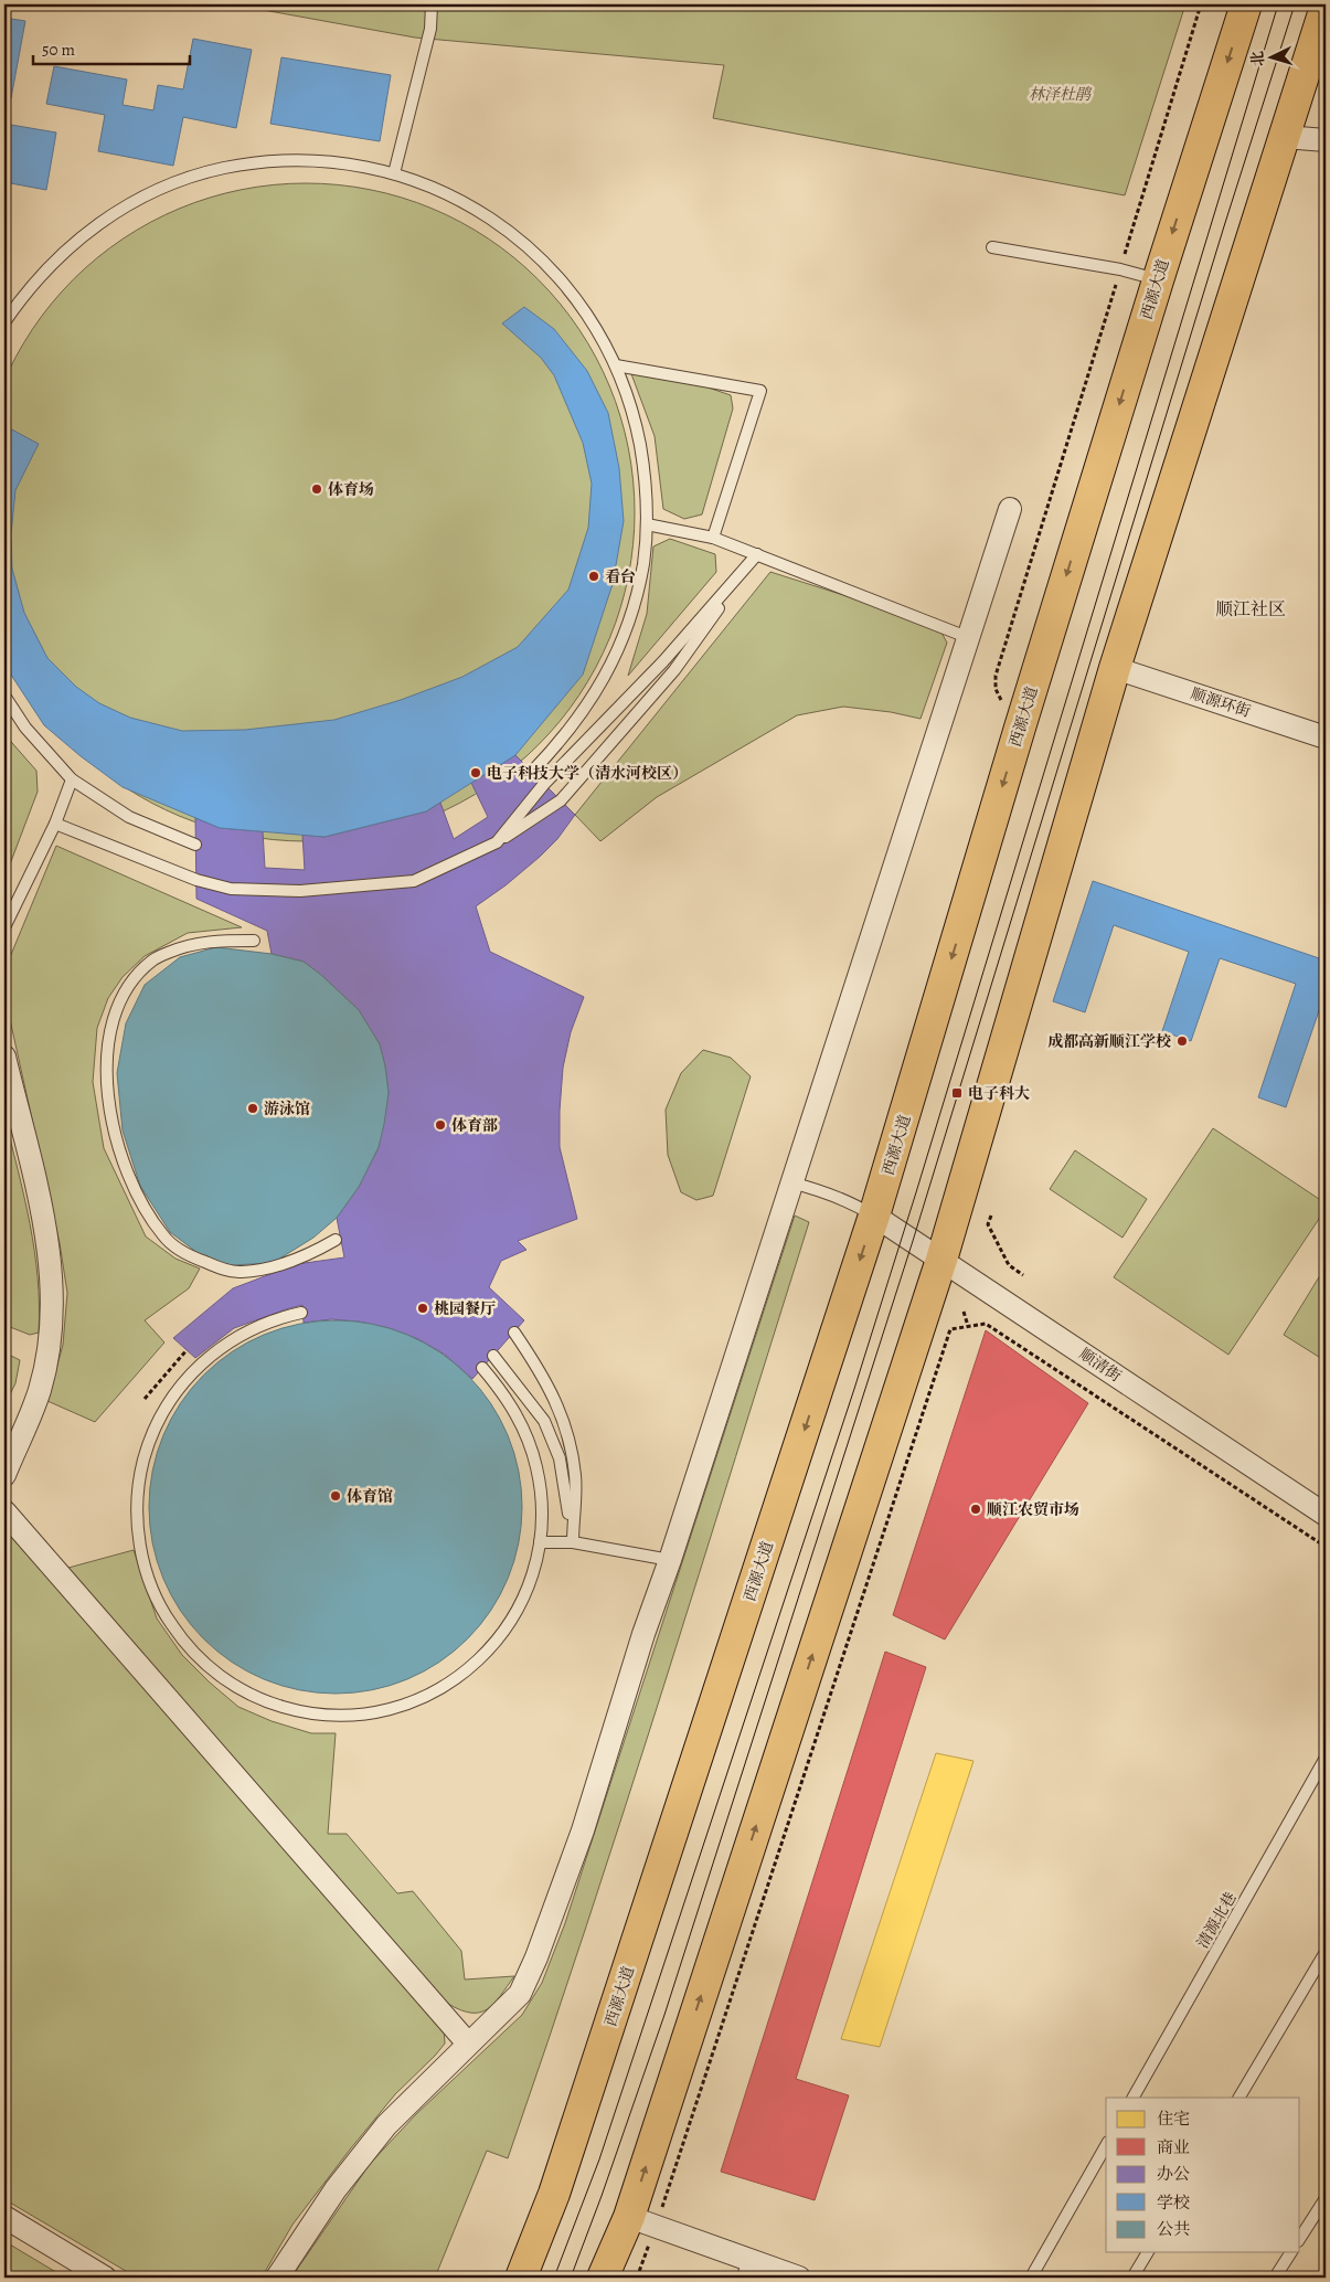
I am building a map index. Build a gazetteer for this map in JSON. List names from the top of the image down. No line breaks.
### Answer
{"streets":{"main road":["西源大道"],"street":["顺源环街","顺清街"],"lane":["清源北巷"]},"crossings":[["西源大道","顺清街"]],"districts":["顺江社区"],"parks":["林泽杜鹃"],"places":{"other":["体育场","看台","电子科技大学（清水河校区）","成都高新顺江学校","游泳馆","体育部","桃园餐厅","体育馆","顺江农贸市场"],"transit":["电子科大"]},"legend":["住宅","商业","办公","学校","公共"],"scale_bar":"50 m","north":"left"}
